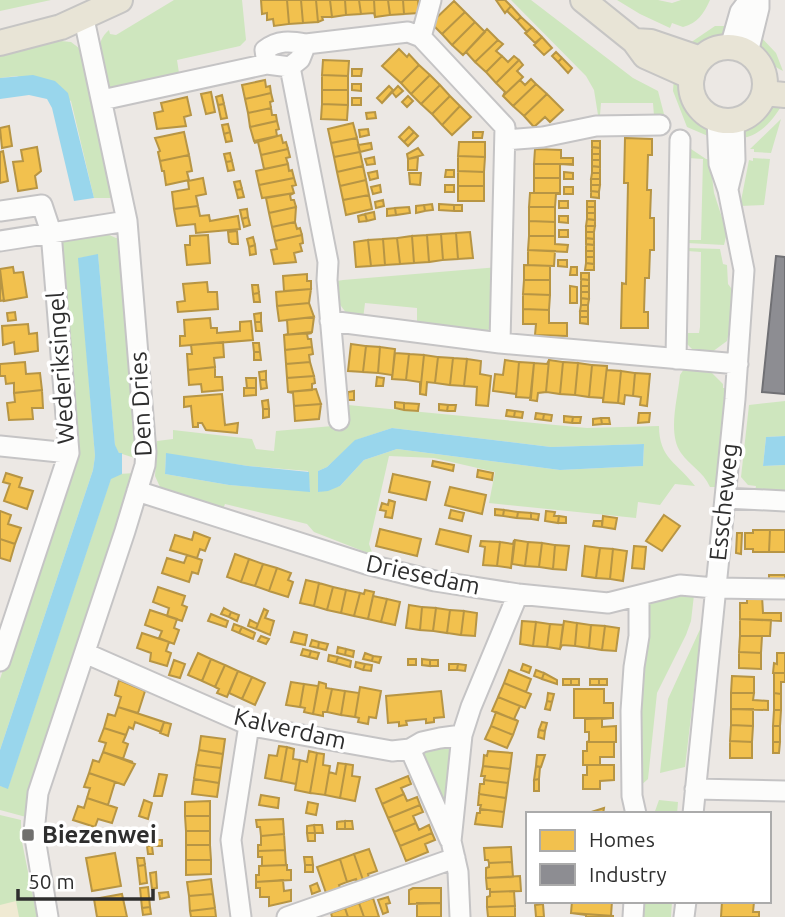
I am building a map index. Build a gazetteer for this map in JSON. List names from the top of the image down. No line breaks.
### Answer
{"streets":{"street":["Wederiksingel","Den Dries","Esscheweg","Driesedam","Kalverdam"]},"crossings":[["Den Dries","Driesedam"],["Den Dries","Kalverdam"],["Esscheweg","Driesedam"]],"places":{"transit":["Biezenwei"]},"legend":["Homes","Industry"],"scale_bar":"50 m"}
